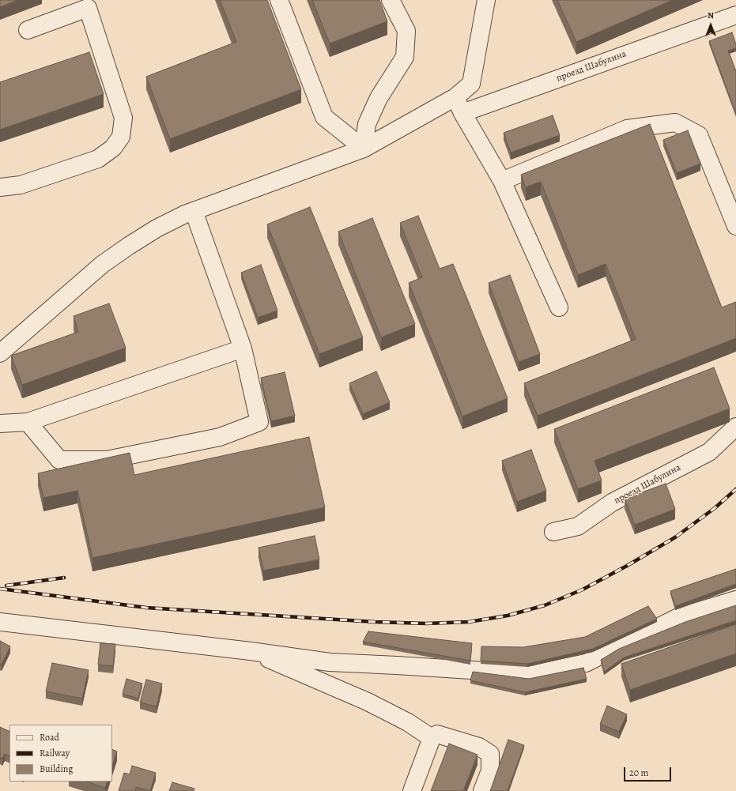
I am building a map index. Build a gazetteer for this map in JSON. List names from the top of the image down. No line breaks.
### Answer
{"streets":{"street":["проезд Шабулина"]},"legend":["Road","Railway","Building"],"scale_bar":"20 m","north":"top"}
